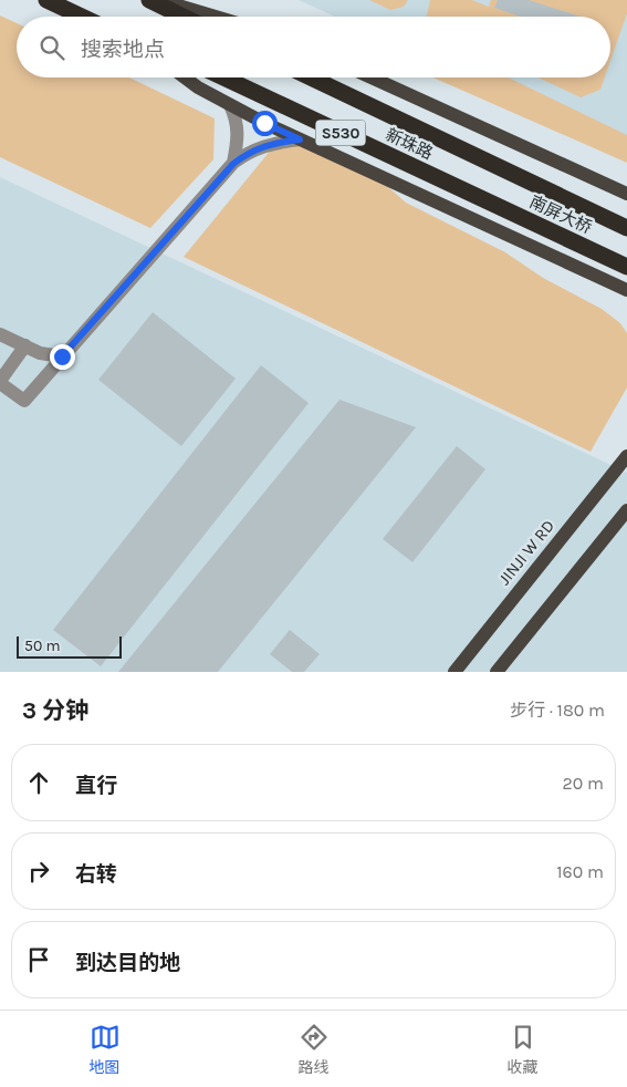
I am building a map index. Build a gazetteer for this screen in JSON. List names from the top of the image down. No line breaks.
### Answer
{"streets":{"highway":["S530","新珠路","南屏大桥"],"main road":["JINJI W RD"]},"crossings":[["新珠路","南屏大桥"]],"scale_bar":"50 m","page":{"search":"搜索地点","scale":"50 m","heading":["3 分钟","步行 · 180 m"],"list":[["直行","20 m"],["右转","160 m"],"到达目的地"],"nav":["地图","路线","收藏"]}}
